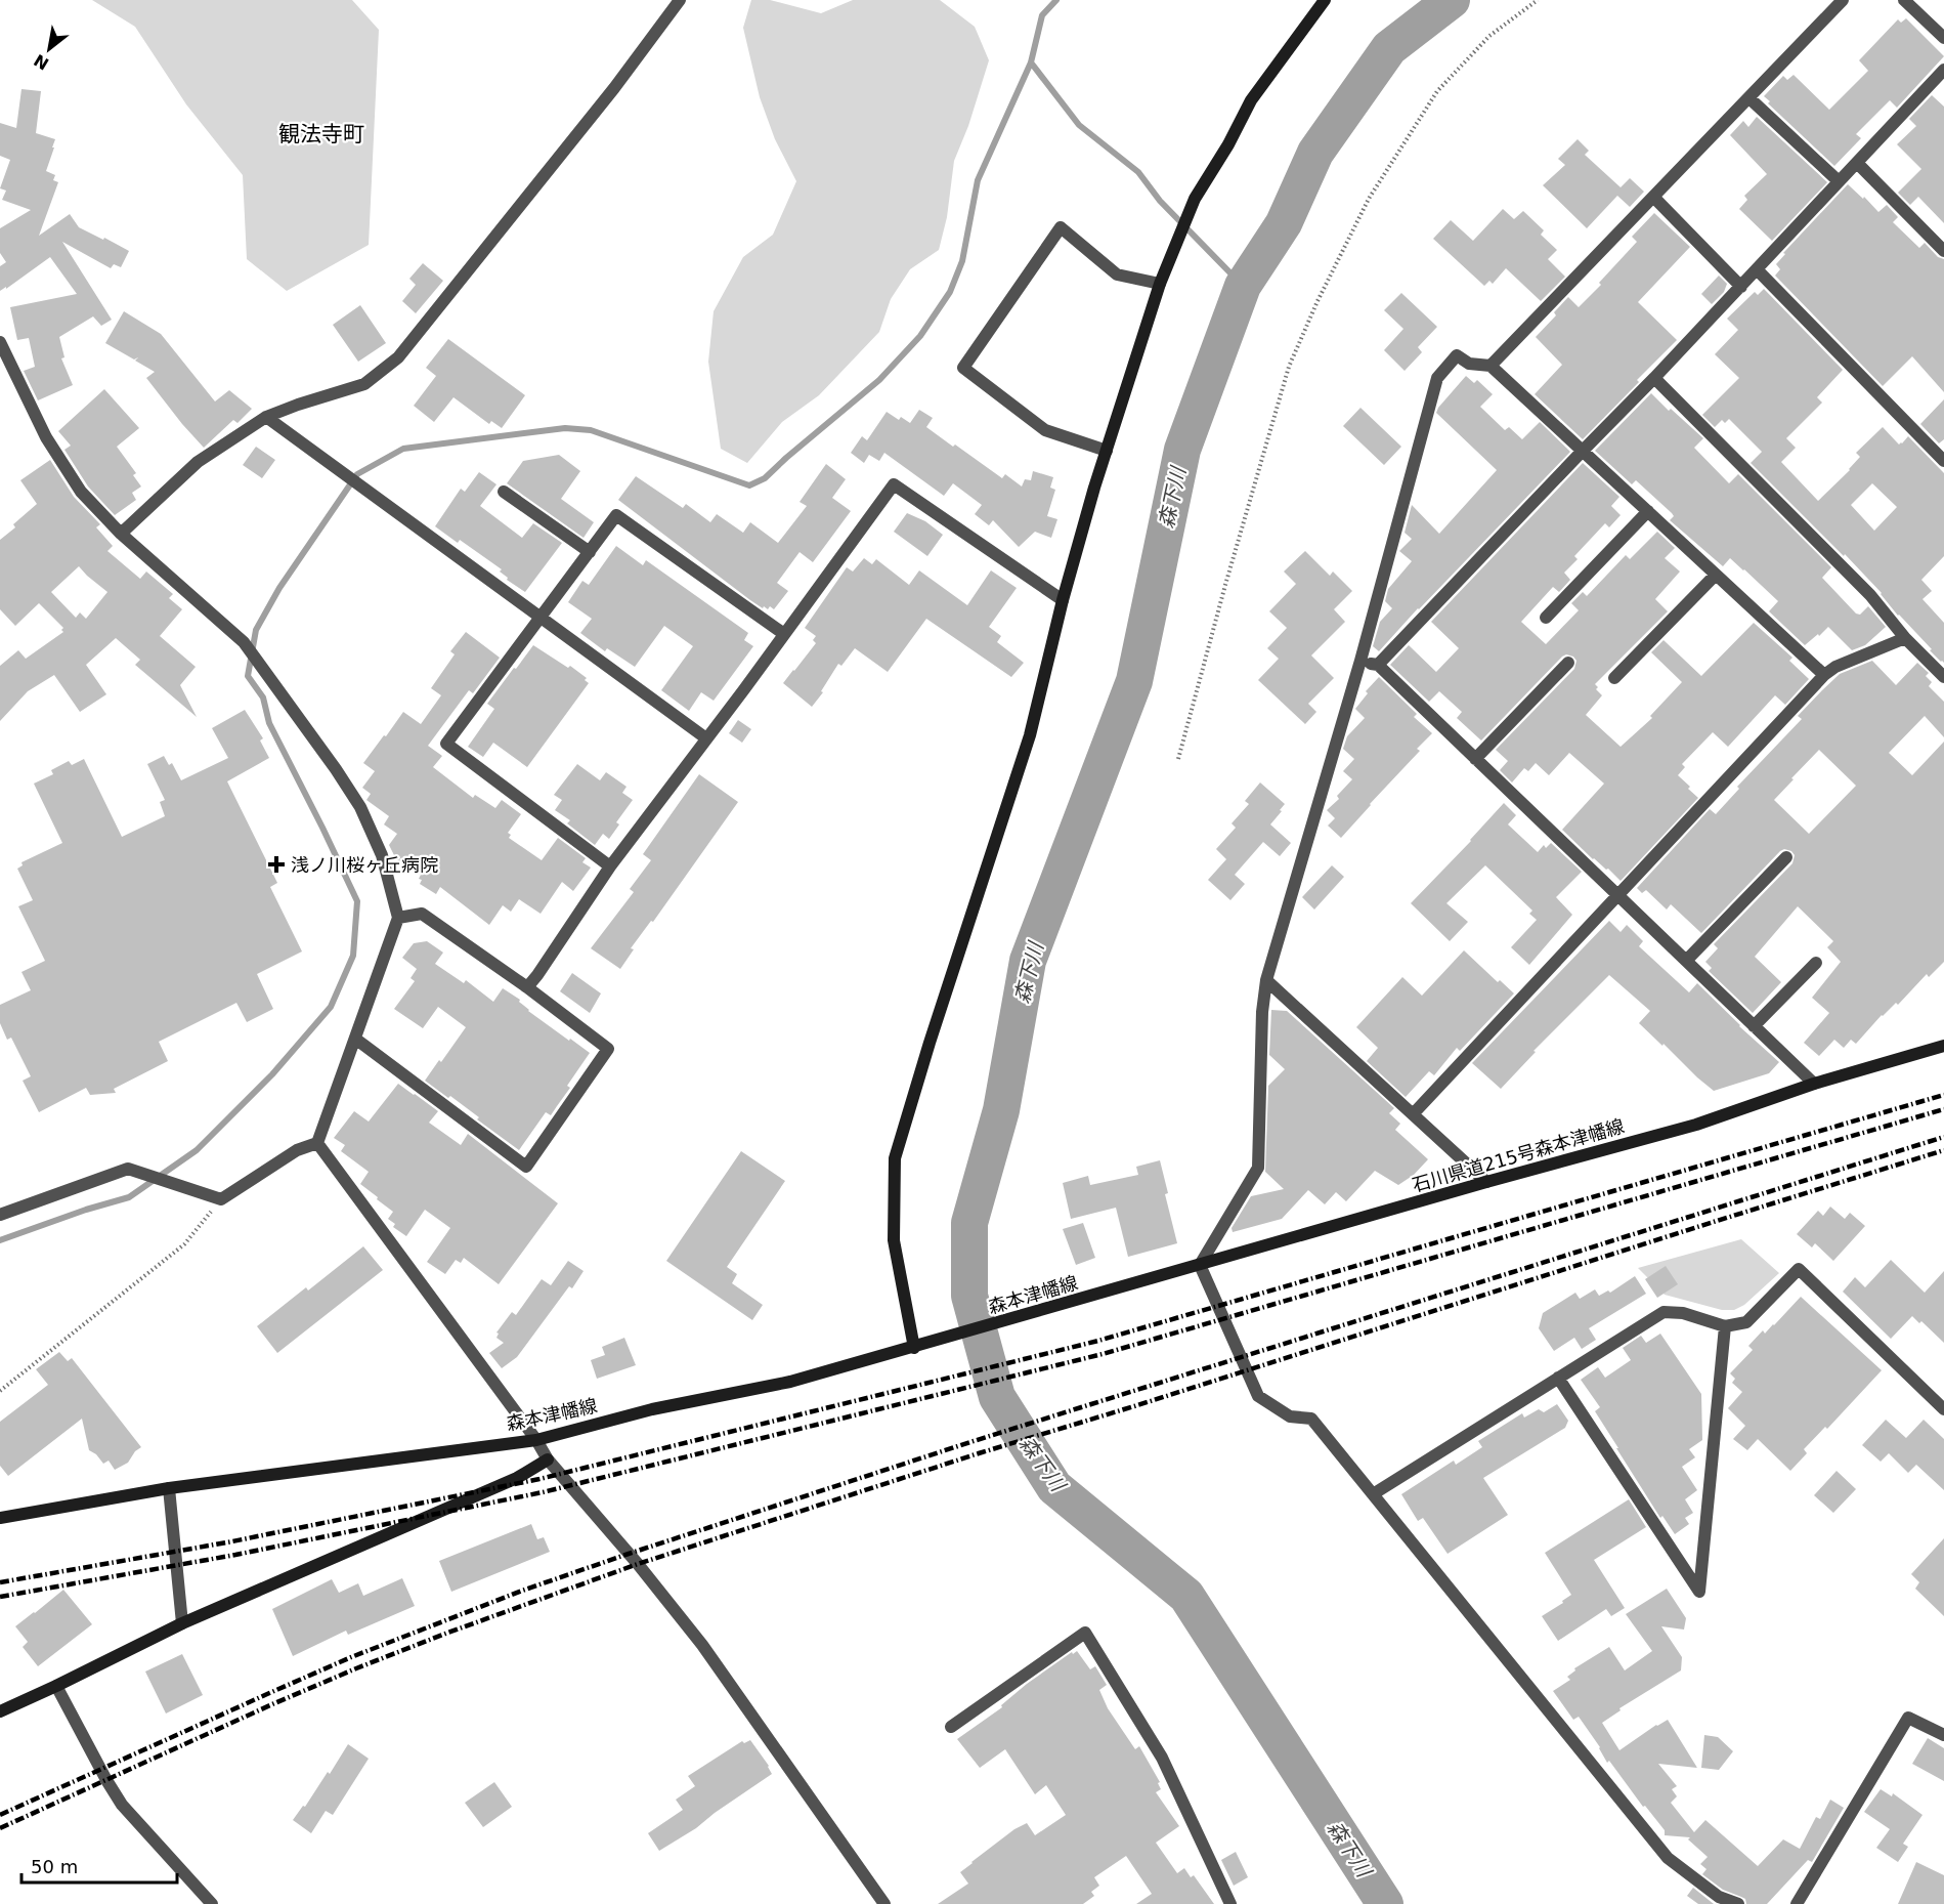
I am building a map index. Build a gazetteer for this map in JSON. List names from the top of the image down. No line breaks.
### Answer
{"streets":{"street":["石川県道215号森本津幡線","森本津幡線"]},"crossings":[["石川県道215号森本津幡線","森本津幡線"]],"districts":["観法寺町"],"water":["森下川"],"places":{"health":["浅ノ川桜ヶ丘病院"]},"scale_bar":"50 m","north":"bottom left"}
